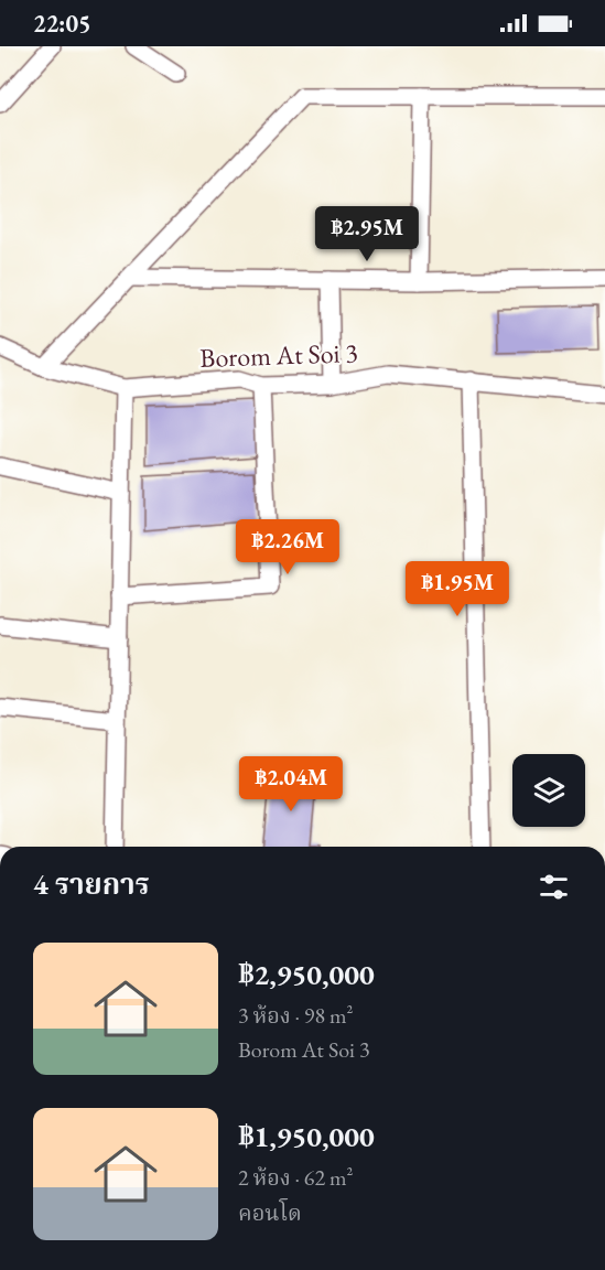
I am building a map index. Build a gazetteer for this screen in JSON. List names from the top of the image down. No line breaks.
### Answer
{"streets":{"street":["Borom At Soi 3"]},"page":{"status":"22:05","price":["฿2.95M","฿2.26M","฿1.95M","฿2.04M"],"heading":"4 รายการ","list":[{"name":"฿2,950,000","note":"3 ห้อง · 98 m² · Borom At Soi 3"},{"name":"฿1,950,000","note":"2 ห้อง · 62 m² · คอนโด"}]}}
